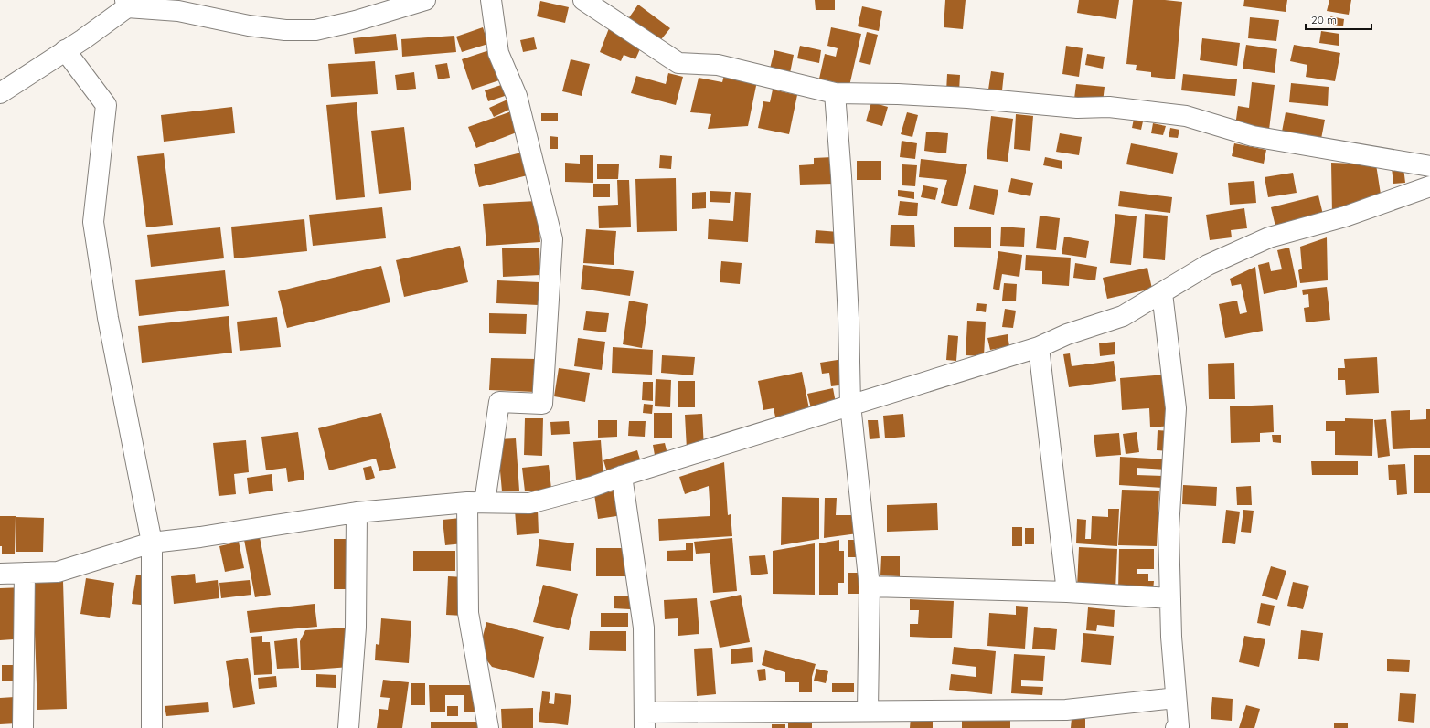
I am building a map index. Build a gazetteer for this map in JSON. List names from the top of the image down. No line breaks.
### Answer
{"scale_bar":"20 m"}
